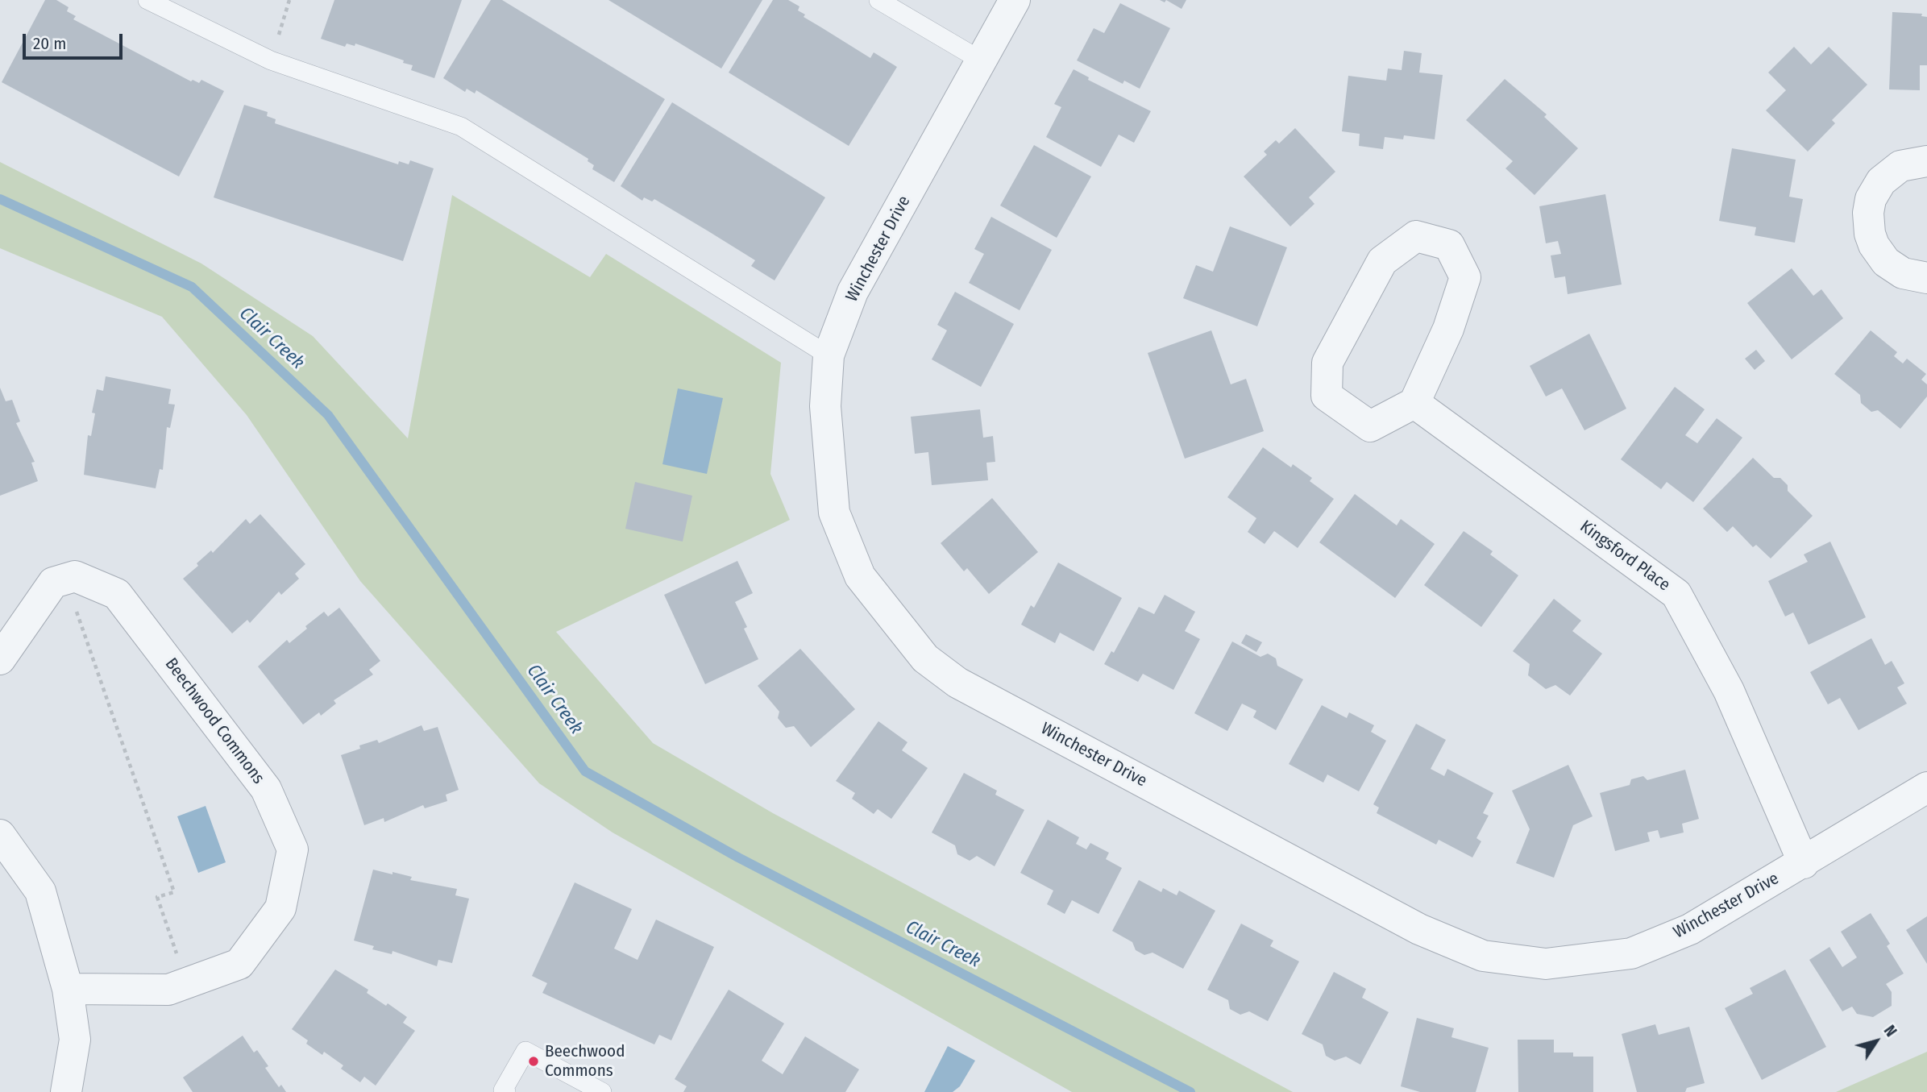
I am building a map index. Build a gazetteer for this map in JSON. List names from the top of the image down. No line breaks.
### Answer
{"streets":{"street":["Winchester Drive","Kingsford Place","Beechwood Commons"]},"crossings":[["Winchester Drive","Kingsford Place"]],"water":["Clair Creek"],"places":["Beechwood Commons"],"scale_bar":"20 m","north":"top right"}
